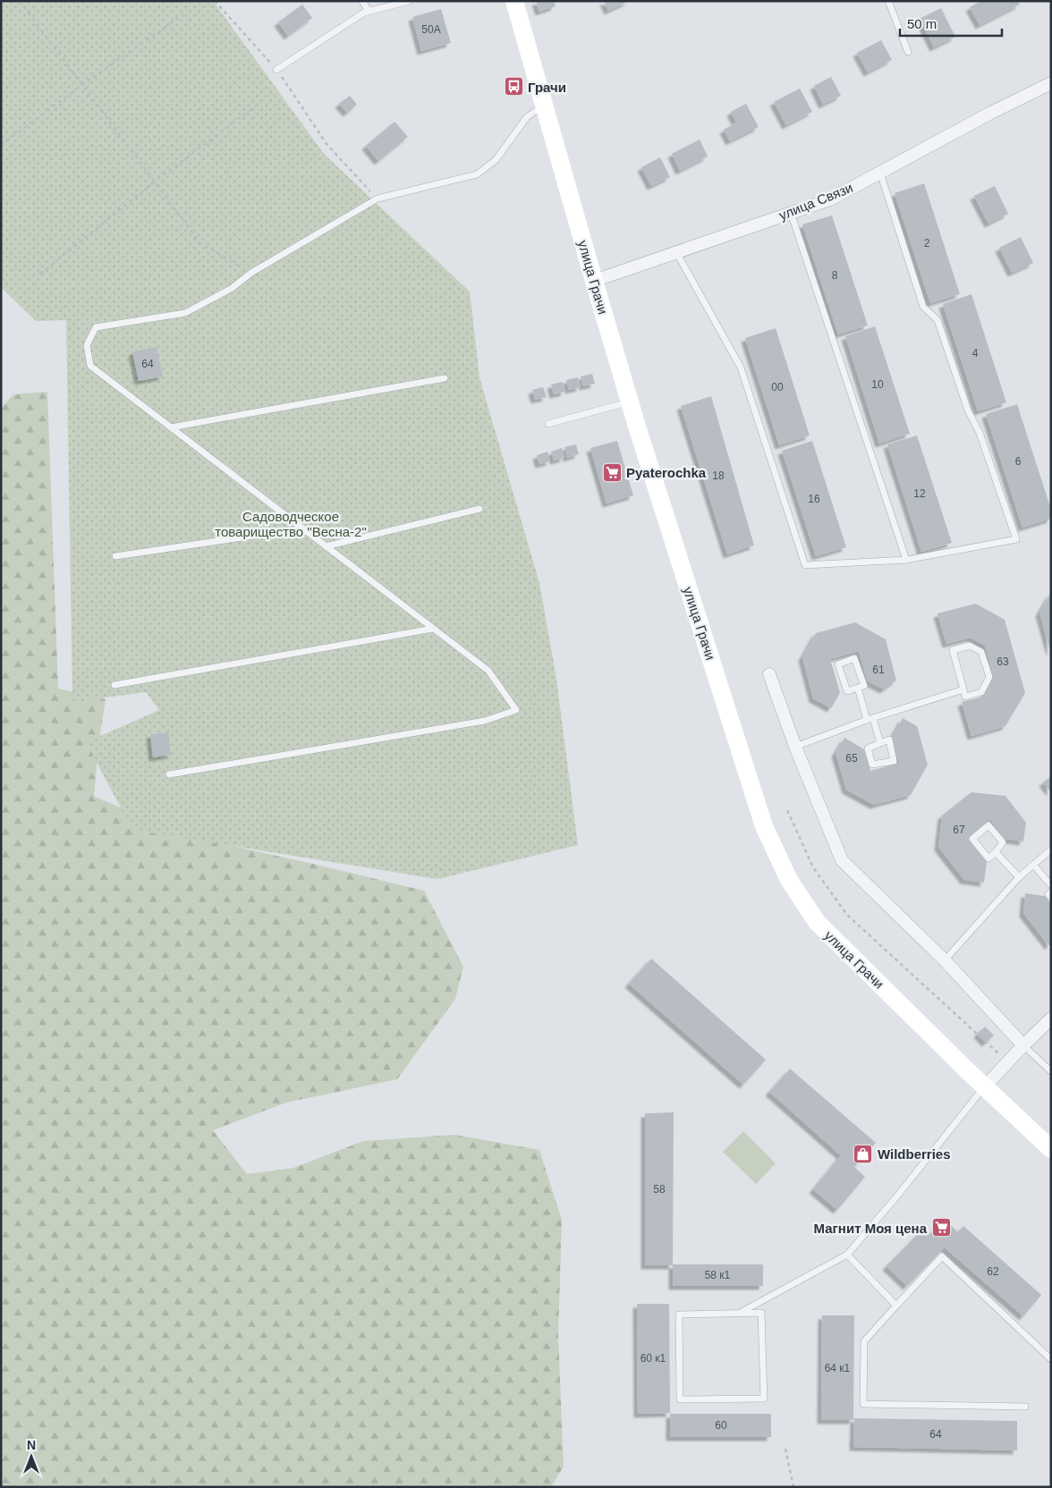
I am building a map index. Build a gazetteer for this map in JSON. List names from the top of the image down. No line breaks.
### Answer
{"streets":{"street":["улица Связи","улица Грачи"]},"crossings":[["улица Связи","улица Грачи"]],"parks":["Садоводческое товарищество \"Весна-2\""],"places":{"bus stop":["Грачи"],"supermarket":["Pyaterochka","Магнит Моя цена"],"shop":["Wildberries"]},"house_numbers":["50А","2","8","4","64","10","00","6","18","12","16","63","61","65","67","58","62","58 к1","60 к1","64 к1","60","64"],"scale_bar":"50 m","north":"top"}
